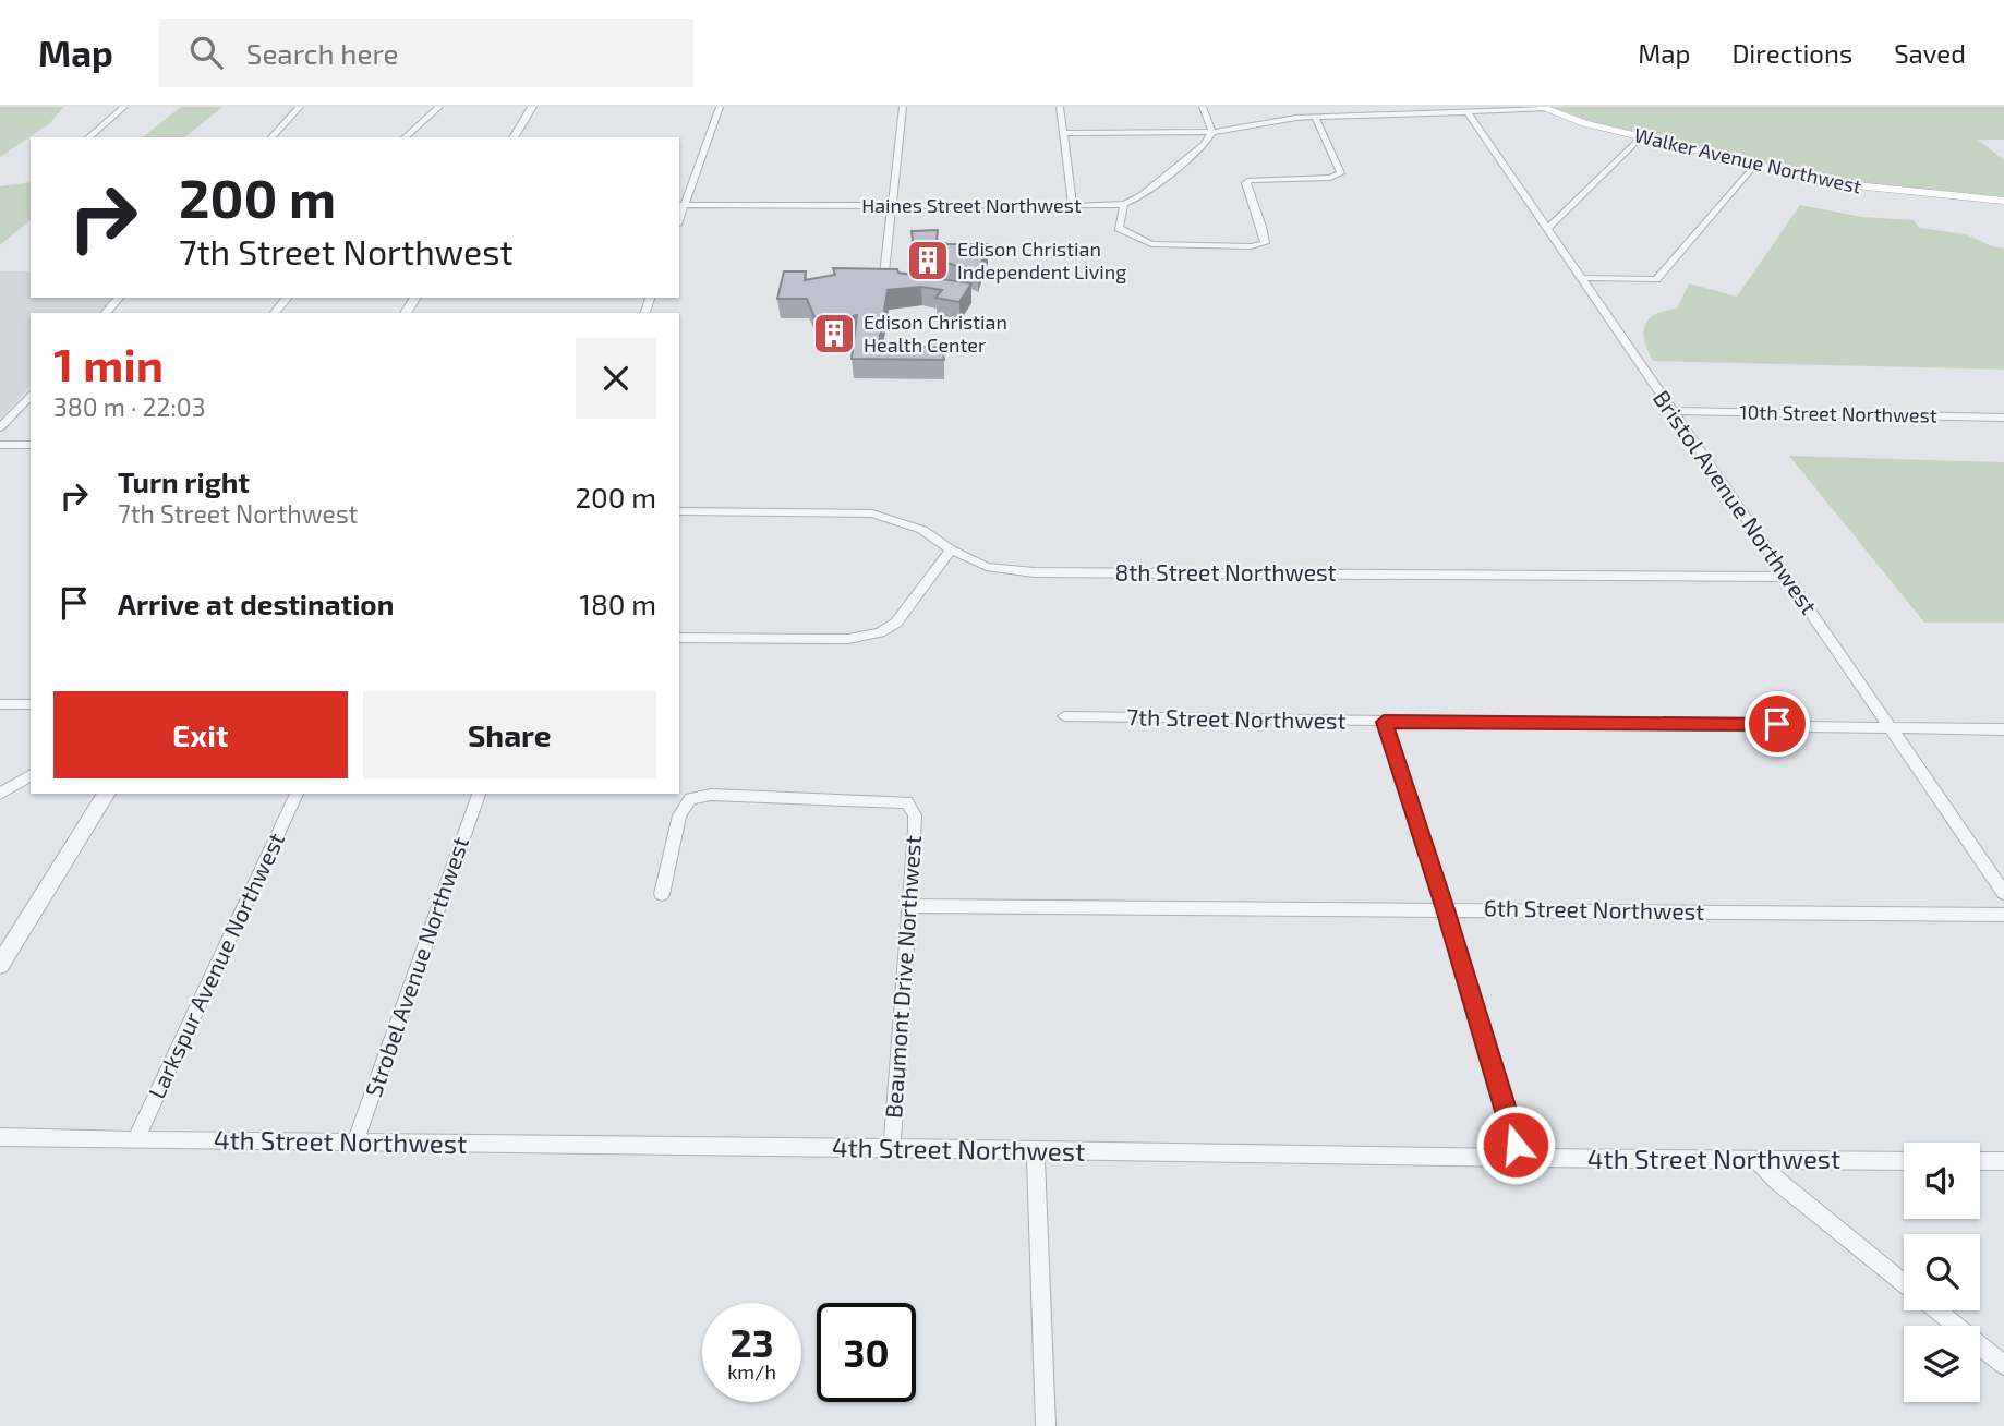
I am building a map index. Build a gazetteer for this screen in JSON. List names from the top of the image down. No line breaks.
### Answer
{"streets":{"main road":["Walker Avenue Northwest"],"street":["Haines Street Northwest","10th Street Northwest","Bristol Avenue Northwest","8th Street Northwest","7th Street Northwest","6th Street Northwest","Larkspur Avenue Northwest","Strobel Avenue Northwest","Beaumont Drive Northwest","4th Street Northwest"]},"crossings":[["10th Street Northwest","Bristol Avenue Northwest"],["Bristol Avenue Northwest","8th Street Northwest"],["Bristol Avenue Northwest","7th Street Northwest"],["6th Street Northwest","Beaumont Drive Northwest"],["Larkspur Avenue Northwest","4th Street Northwest"],["Strobel Avenue Northwest","4th Street Northwest"],["Beaumont Drive Northwest","4th Street Northwest"]],"places":{"building":["Edison Christian Independent Living","Edison Christian Health Center"]},"page":{"header":"Map","search":"Search here","nav":["Map","Directions","Saved"],"turn":["200 m","7th Street Northwest"],"heading":["1 min","380 m · 22:03"],"list":[{"name":"Turn right","note":"7th Street Northwest","value":"200 m"},{"name":"Arrive at destination","value":"180 m"}],"buttons":["Exit","Share"],"speed":"23 km/h","limit":"30"}}
